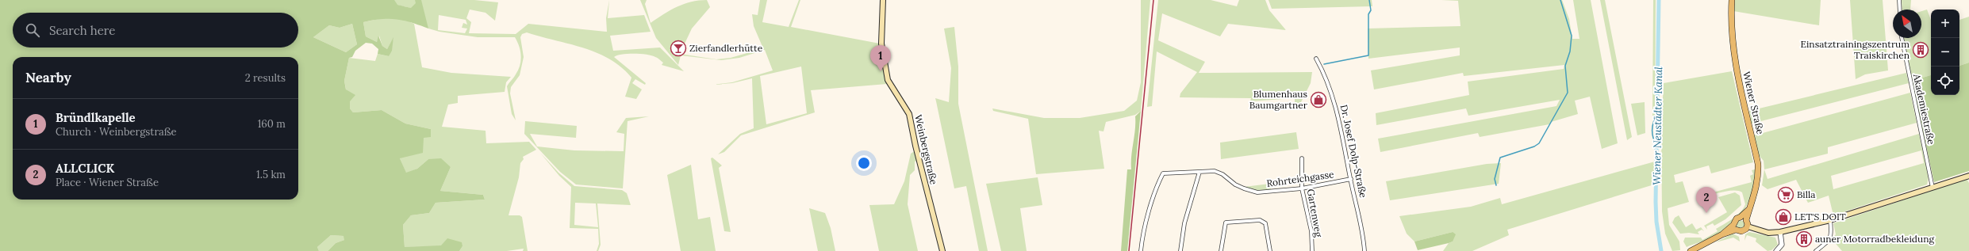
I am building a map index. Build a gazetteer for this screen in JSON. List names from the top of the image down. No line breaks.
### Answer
{"streets":{"main road":["Wiener Straße","Weinbergstraße"],"street":["Akademiestraße","Dr. Josef Dolp-Straße","Rohrteichgasse","Gartenweg"]},"crossings":[["Dr. Josef Dolp-Straße","Rohrteichgasse"],["Rohrteichgasse","Gartenweg"]],"water":["Wiener Neustädter Kanal"],"places":{"bar":["Zierfandlerhütte"],"building":["Einsatztrainingszentrum Traiskirchen","auner Motorradbekleidung"],"shop":["Blumenhaus Baumgartner","LET'S DOIT"],"supermarket":["Billa"]},"north":"top left","page":{"map_buttons":["+","−"],"search":"Search here","pins":["1","2"],"heading":["Nearby","2 results"],"list":[{"mark":"1","name":"Bründlkapelle","note":"Church · Weinbergstraße","value":"160 m"},{"mark":"2","name":"ALLCLICK","note":"Place · Wiener Straße","value":"1.5 km"}]}}
